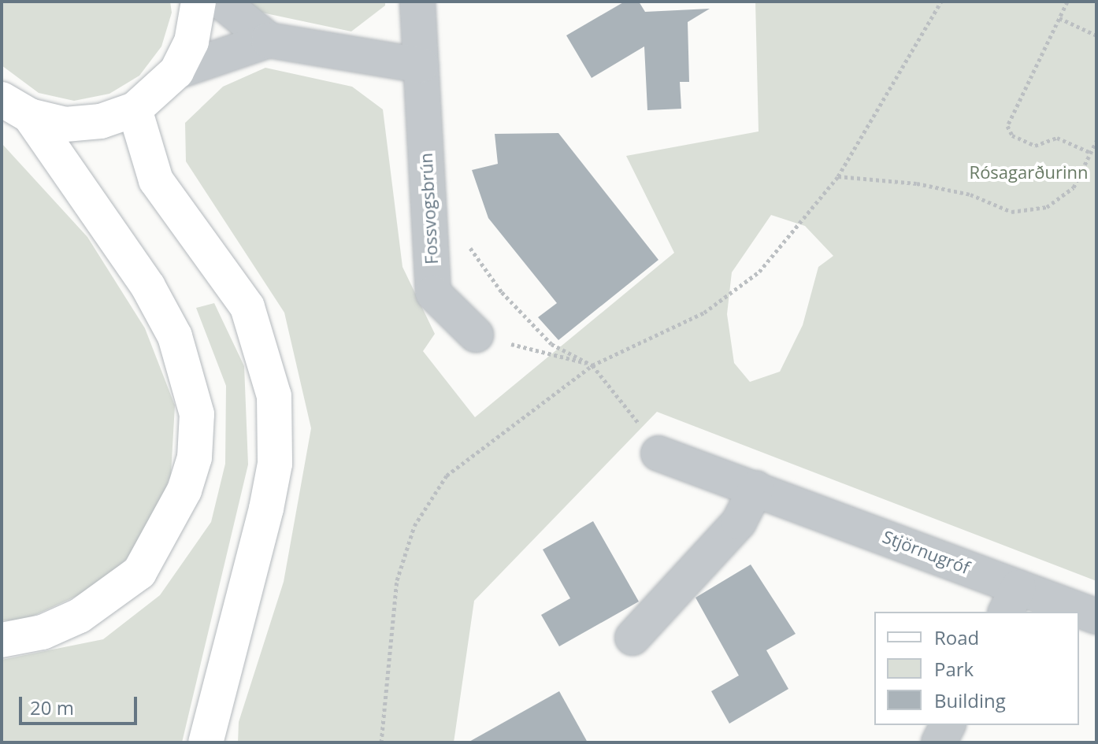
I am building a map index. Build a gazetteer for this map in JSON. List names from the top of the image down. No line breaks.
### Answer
{"streets":{"street":["Fossvogsbrún","Stjörnugróf"]},"parks":["Rósagarðurinn"],"legend":["Road","Park","Building"],"scale_bar":"20 m"}
